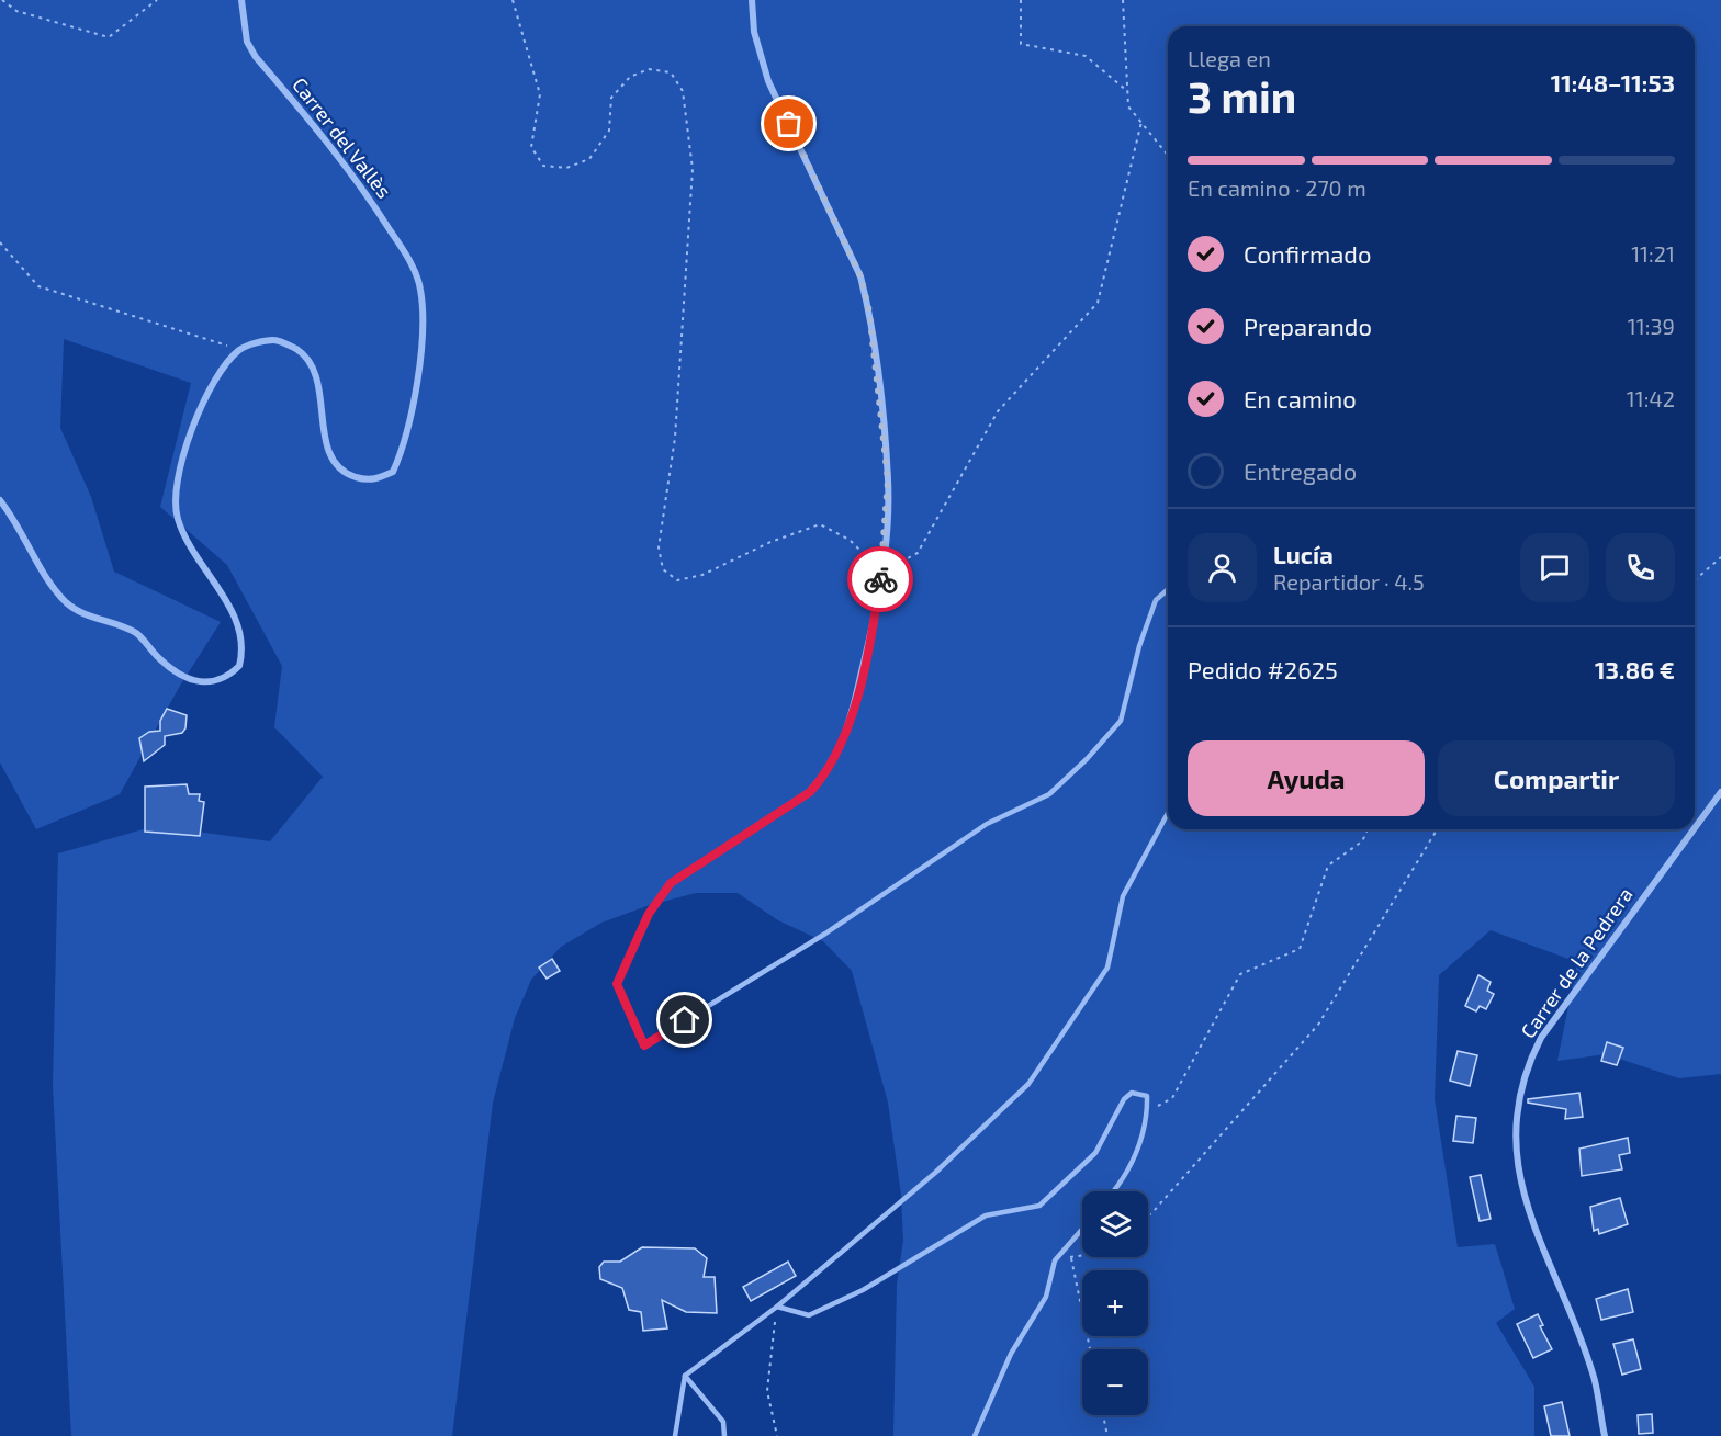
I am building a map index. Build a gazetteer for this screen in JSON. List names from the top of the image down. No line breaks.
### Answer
{"streets":{"street":["Carrer del Vallès","Carrer de la Pedrera"]},"page":{"heading":["3 min","Llega en","11:48–11:53"],"panel":["Lucía","Repartidor · 4.5","Pedido #2625","13.86 €"],"bar":"En camino · 270 m","list":[["Confirmado","11:21"],["Preparando","11:39"],["En camino","11:42"],"Entregado"],"buttons":["Ayuda","Compartir"],"map_buttons":["+","−"]}}
